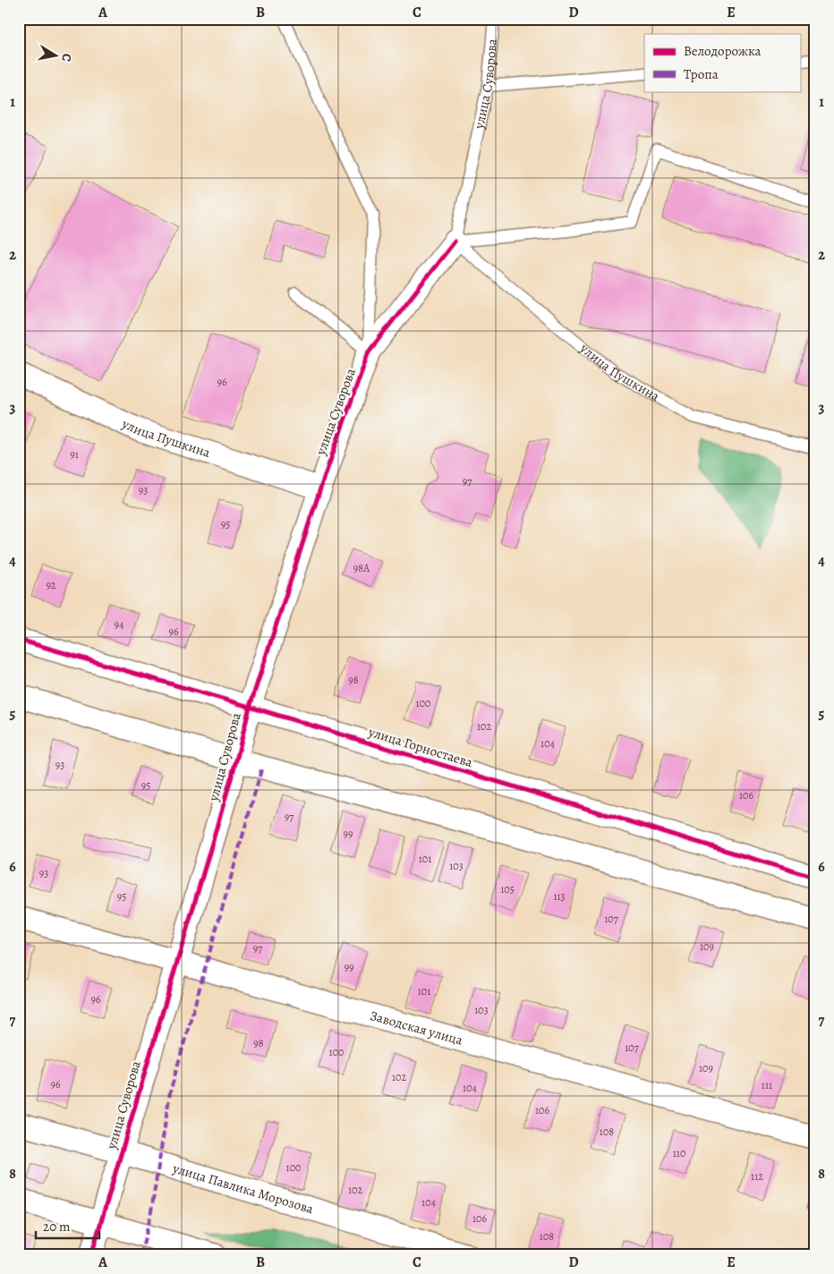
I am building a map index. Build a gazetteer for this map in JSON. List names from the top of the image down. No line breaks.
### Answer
{"streets":{"street":["улица Суворова","улица Пушкина","улица Горностаева","Заводская улица","улица Павлика Морозова"]},"crossings":[["улица Суворова","улица Пушкина"],["улица Суворова","улица Горностаева"],["улица Суворова","Заводская улица"],["улица Суворова","улица Павлика Морозова"]],"house_numbers":["96","91","97","93","95","98А","92","94","96","98","100","102","104","93","95","106","97","99","101","103","93","105","95","113","107","109","97","99","101","96","103","98","107","100","109","102","96","111","104","106","108","110","100","112","102","104","106","108"],"legend":["Велодорожка","Тропа"],"scale_bar":"20 m","north":"right","grid":{"columns":["A","B","C","D","E"],"rows":["1","2","3","4","5","6","7","8"]}}
